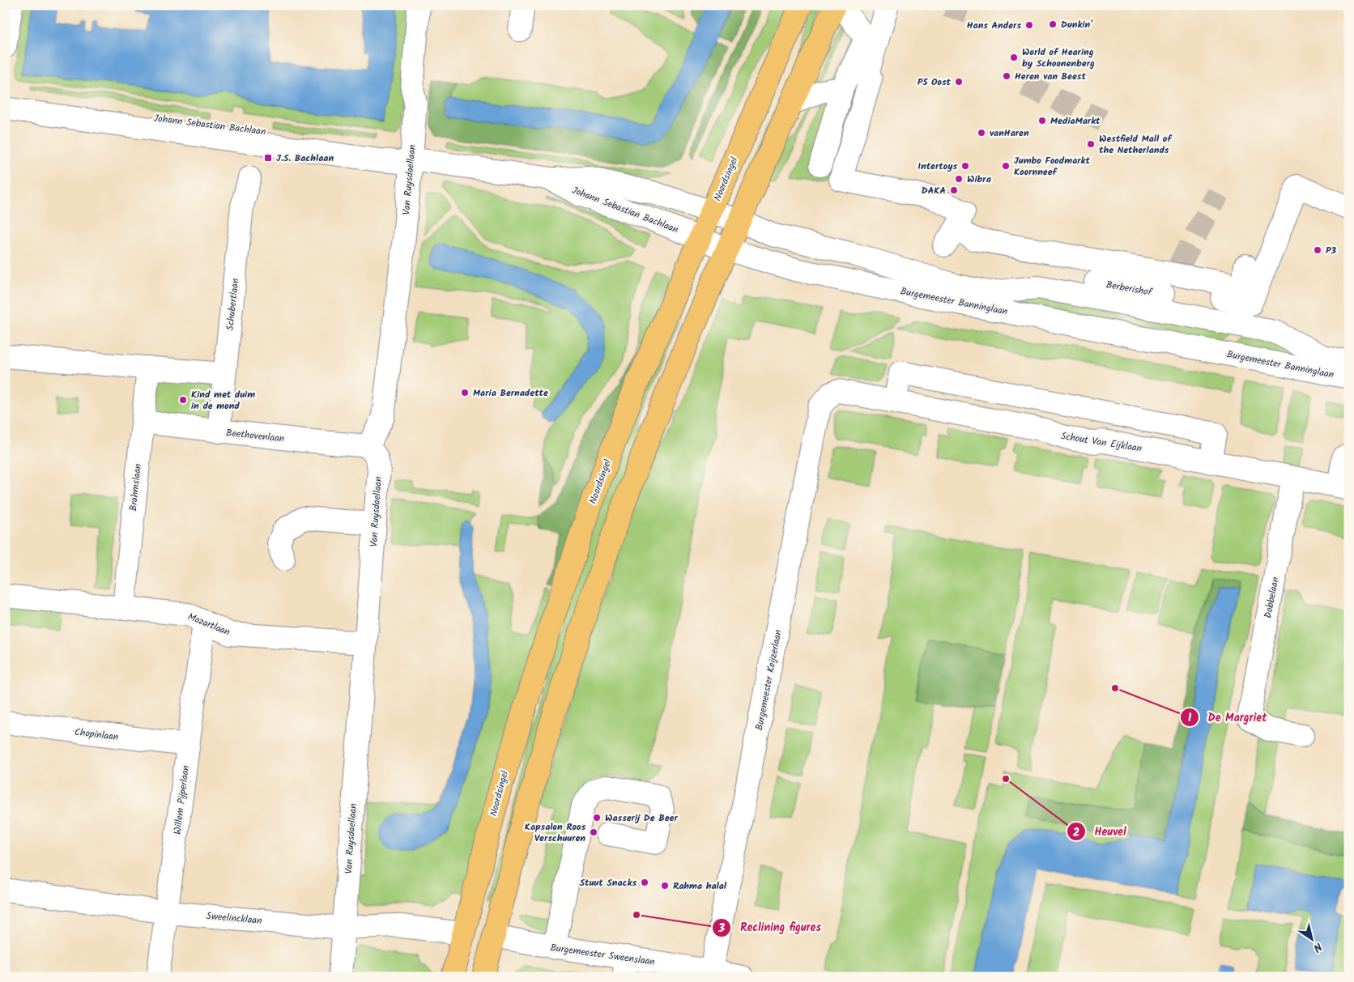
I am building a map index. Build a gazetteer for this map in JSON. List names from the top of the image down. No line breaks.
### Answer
{"streets":{"main road":["Noordsingel","Burgemeester Sweenslaan"],"street":["Johann Sebastian Bachlaan","Van Ruysdaellaan","Berberishof","Burgemeester Banninglaan","Schubertlaan","Beethovenlaan","Schout Van Eijklaan","Brahmslaan","Dobbelaan","Mozartlaan","Burgemeester Keijzerlaan","Chopinlaan","Willem Pijperlaan","Sweelincklaan"]},"crossings":[["Johann Sebastian Bachlaan","Noordsingel"],["Johann Sebastian Bachlaan","Van Ruysdaellaan"],["Johann Sebastian Bachlaan","Burgemeester Banninglaan"],["Noordsingel","Burgemeester Banninglaan"],["Noordsingel","Sweelincklaan"],["Noordsingel","Burgemeester Sweenslaan"],["Van Ruysdaellaan","Beethovenlaan"],["Van Ruysdaellaan","Mozartlaan"],["Van Ruysdaellaan","Sweelincklaan"],["Berberishof","Burgemeester Banninglaan"],["Schubertlaan","Beethovenlaan"],["Beethovenlaan","Brahmslaan"],["Schout Van Eijklaan","Dobbelaan"],["Schout Van Eijklaan","Burgemeester Keijzerlaan"],["Brahmslaan","Mozartlaan"],["Mozartlaan","Willem Pijperlaan"],["Burgemeester Keijzerlaan","Burgemeester Sweenslaan"],["Chopinlaan","Willem Pijperlaan"],["Willem Pijperlaan","Sweelincklaan"],["Sweelincklaan","Burgemeester Sweenslaan"]],"places":{"other":["Dunkin'","Hans Anders","World of Hearing by Schoonenberg","Heren van Beest","P5 Oost","MediaMarkt","vanHaren","Westfield Mall of the Netherlands","Intertoys","Jumbo Foodmarkt Koornneef","Wibra","DAKA","P3","Maria Bernadette","Kind met duim in de mond","De Margriet","Heuvel","Wasserij De Beer","Kapsalon Roos Verschuuren","Stuut Snacks","Rahma halal","Reclining figures"],"transit":["J.S. Bachlaan"]},"north":"bottom right"}
